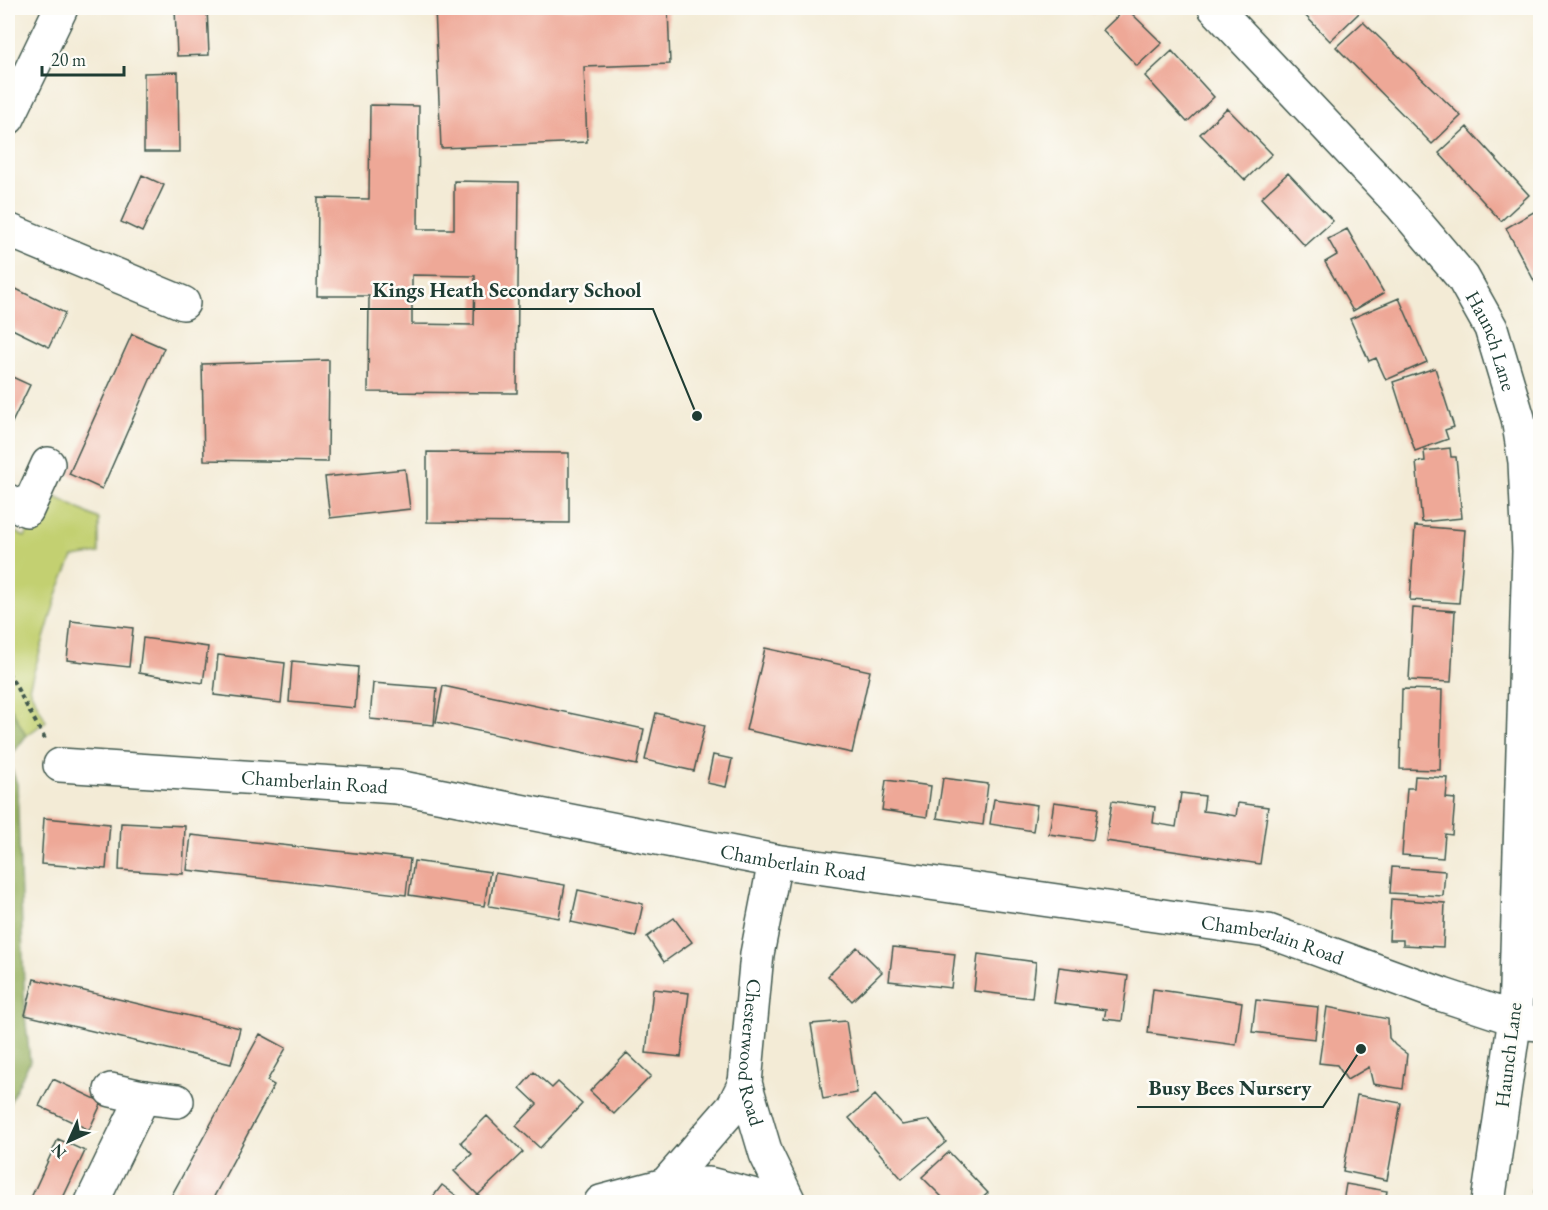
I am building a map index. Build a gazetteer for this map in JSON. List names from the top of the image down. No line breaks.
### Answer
{"streets":{"street":["Haunch Lane","Chamberlain Road","Chesterwood Road"]},"crossings":[["Haunch Lane","Chamberlain Road"],["Chamberlain Road","Chesterwood Road"]],"places":["Kings Heath Secondary School","Busy Bees Nursery"],"scale_bar":"20 m","north":"bottom left"}
